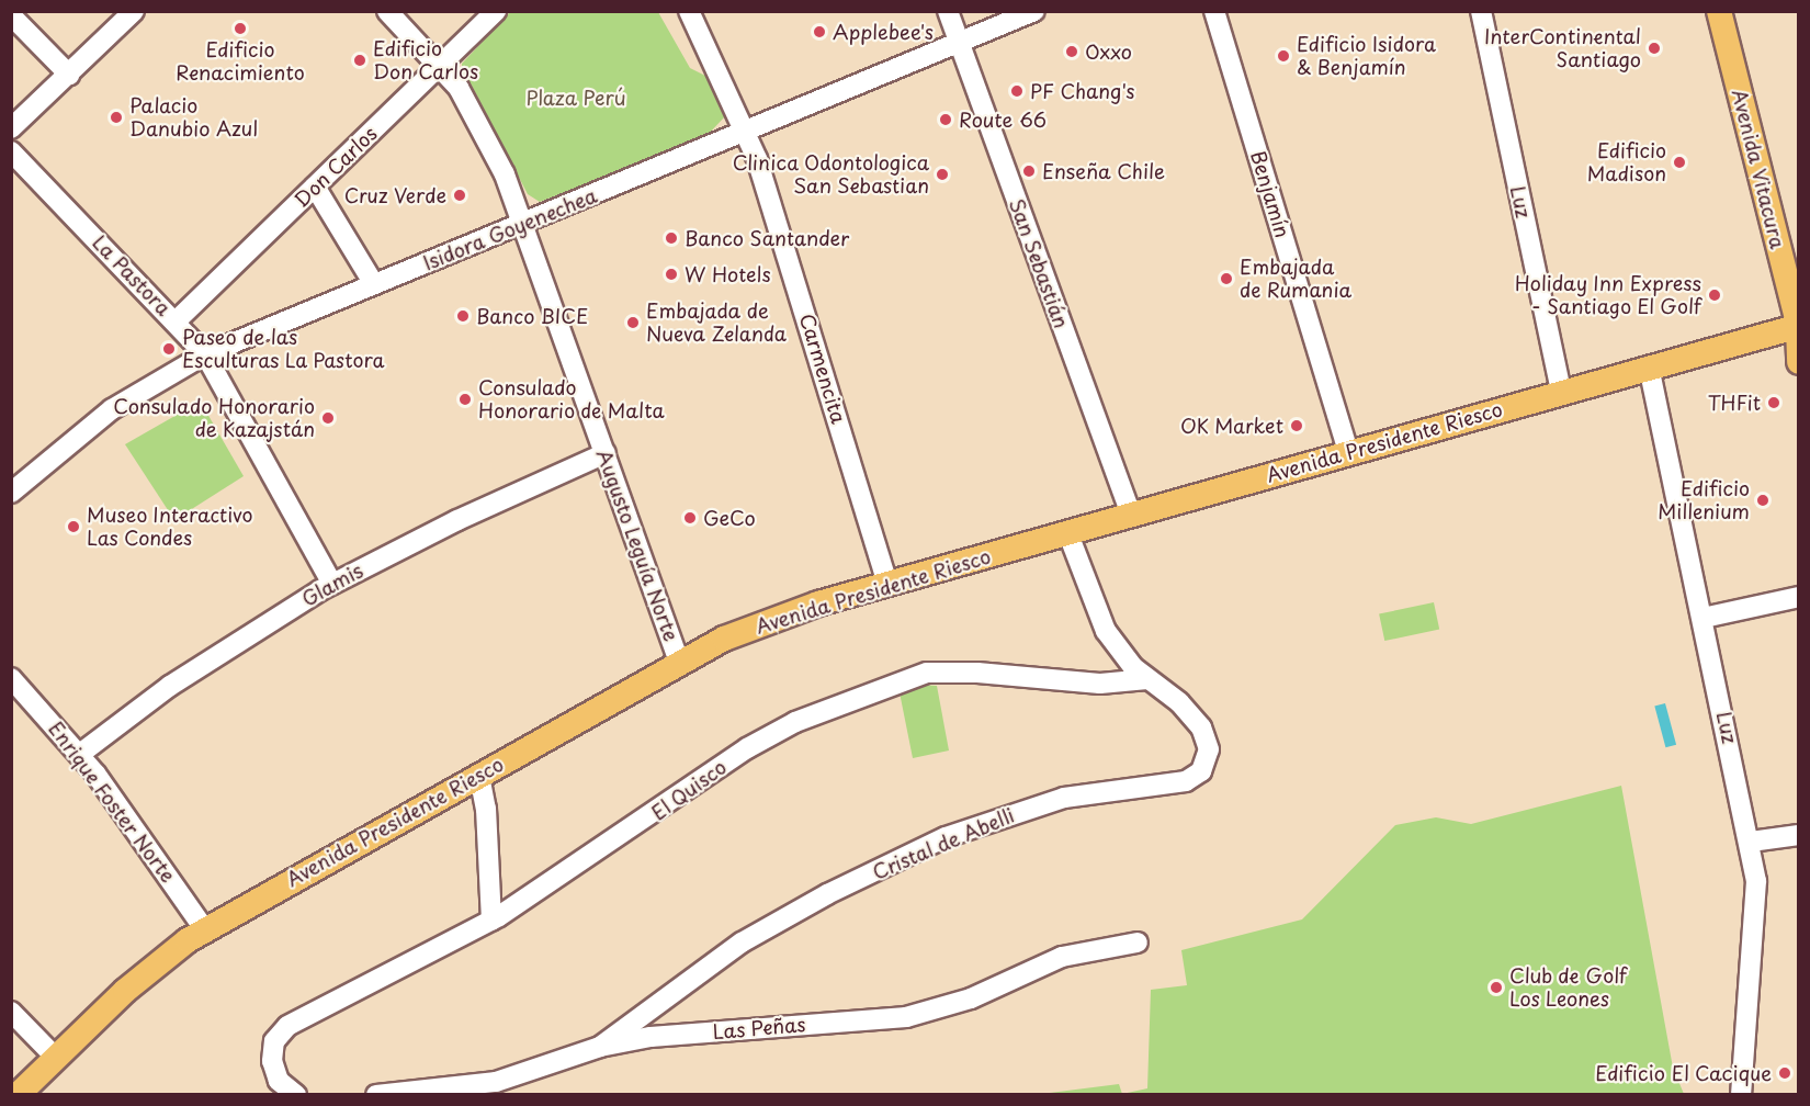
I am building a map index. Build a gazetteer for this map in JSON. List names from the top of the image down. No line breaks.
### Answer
{"streets":{"main road":["Avenida Vitacura","Avenida Presidente Riesco"],"street":["Don Carlos","Benjamín","Luz","Isidora Goyenechea","San Sebastián","La Pastora","Carmencita","Augusto Leguía Norte","Glamis","El Quisco","Enrique Foster Norte","Cristal de Abelli","Las Peñas"]},"crossings":[["Don Carlos","La Pastora"],["Don Carlos","Augusto Leguía Norte"],["Avenida Vitacura","Avenida Presidente Riesco"],["Benjamín","Avenida Presidente Riesco"],["Luz","Avenida Presidente Riesco"],["Isidora Goyenechea","San Sebastián"],["Isidora Goyenechea","La Pastora"],["Isidora Goyenechea","Carmencita"],["Isidora Goyenechea","Augusto Leguía Norte"],["San Sebastián","Avenida Presidente Riesco"],["La Pastora","Glamis"],["Carmencita","Avenida Presidente Riesco"],["Avenida Presidente Riesco","Augusto Leguía Norte"],["Avenida Presidente Riesco","Enrique Foster Norte"],["Avenida Presidente Riesco","Cristal de Abelli"],["Augusto Leguía Norte","Glamis"],["Glamis","Enrique Foster Norte"],["El Quisco","Cristal de Abelli"],["Cristal de Abelli","Las Peñas"]],"parks":["Plaza Perú"],"places":["Edificio Renacimiento","Applebee's","InterContinental Santiago","Oxxo","Edificio Isidora & Benjamín","Edificio Don Carlos","PF Chang's","Palacio Danubio Azul","Route 66","Edificio Madison","Enseña Chile","Clinica Odontologica San Sebastian","Cruz Verde","Banco Santander","W Hotels","Embajada de Rumania","Holiday Inn Express - Santiago El Golf","Banco BICE","Embajada de Nueva Zelanda","Paseo de las Esculturas La Pastora","Consulado Honorario de Malta","THFit","Consulado Honorario de Kazajstán","OK Market","Edificio Millenium","GeCo","Museo Interactivo Las Condes","Club de Golf Los Leones","Edificio El Cacique"]}
